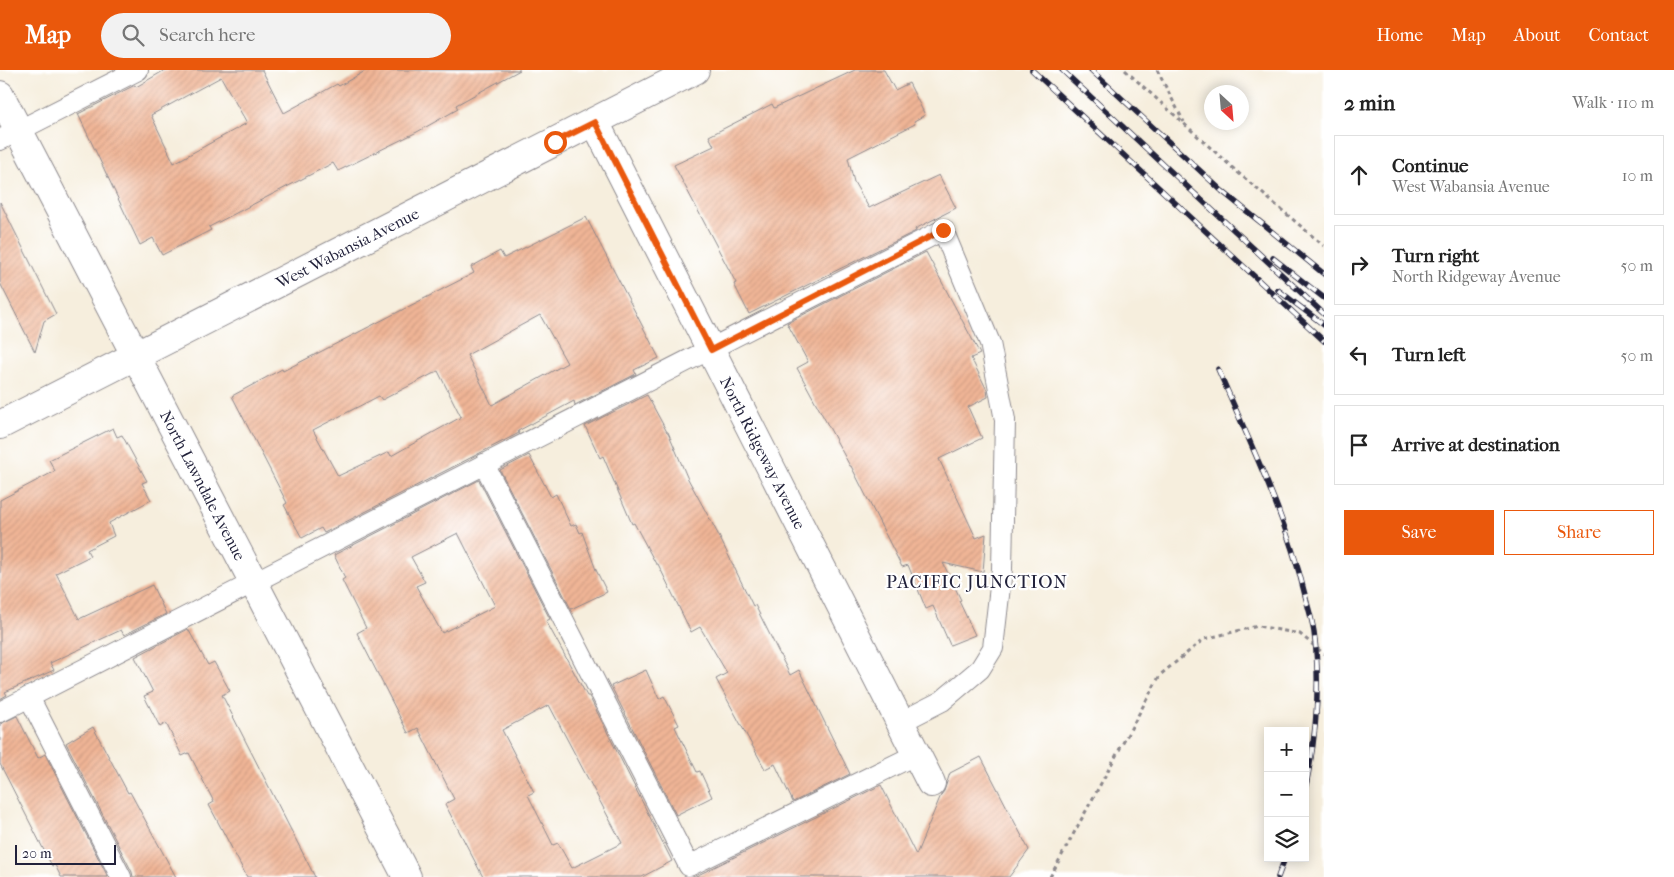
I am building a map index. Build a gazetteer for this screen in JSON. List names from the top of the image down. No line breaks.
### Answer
{"streets":{"street":["West Wabansia Avenue","North Ridgeway Avenue","North Lawndale Avenue"]},"crossings":[["West Wabansia Avenue","North Ridgeway Avenue"],["West Wabansia Avenue","North Lawndale Avenue"]],"districts":["PACIFIC JUNCTION"],"scale_bar":"20 m","north":"bottom right","page":{"header":"Map","search":"Search here","nav":["Home","Map","About","Contact"],"heading":["2 min","Walk · 110 m"],"list":[["Continue","West Wabansia Avenue","10 m"],["Turn right","North Ridgeway Avenue","50 m"],["Turn left","50 m"],"Arrive at destination"],"buttons":["Save","Share"],"map_buttons":["+","−"],"scale":"20 m"}}
